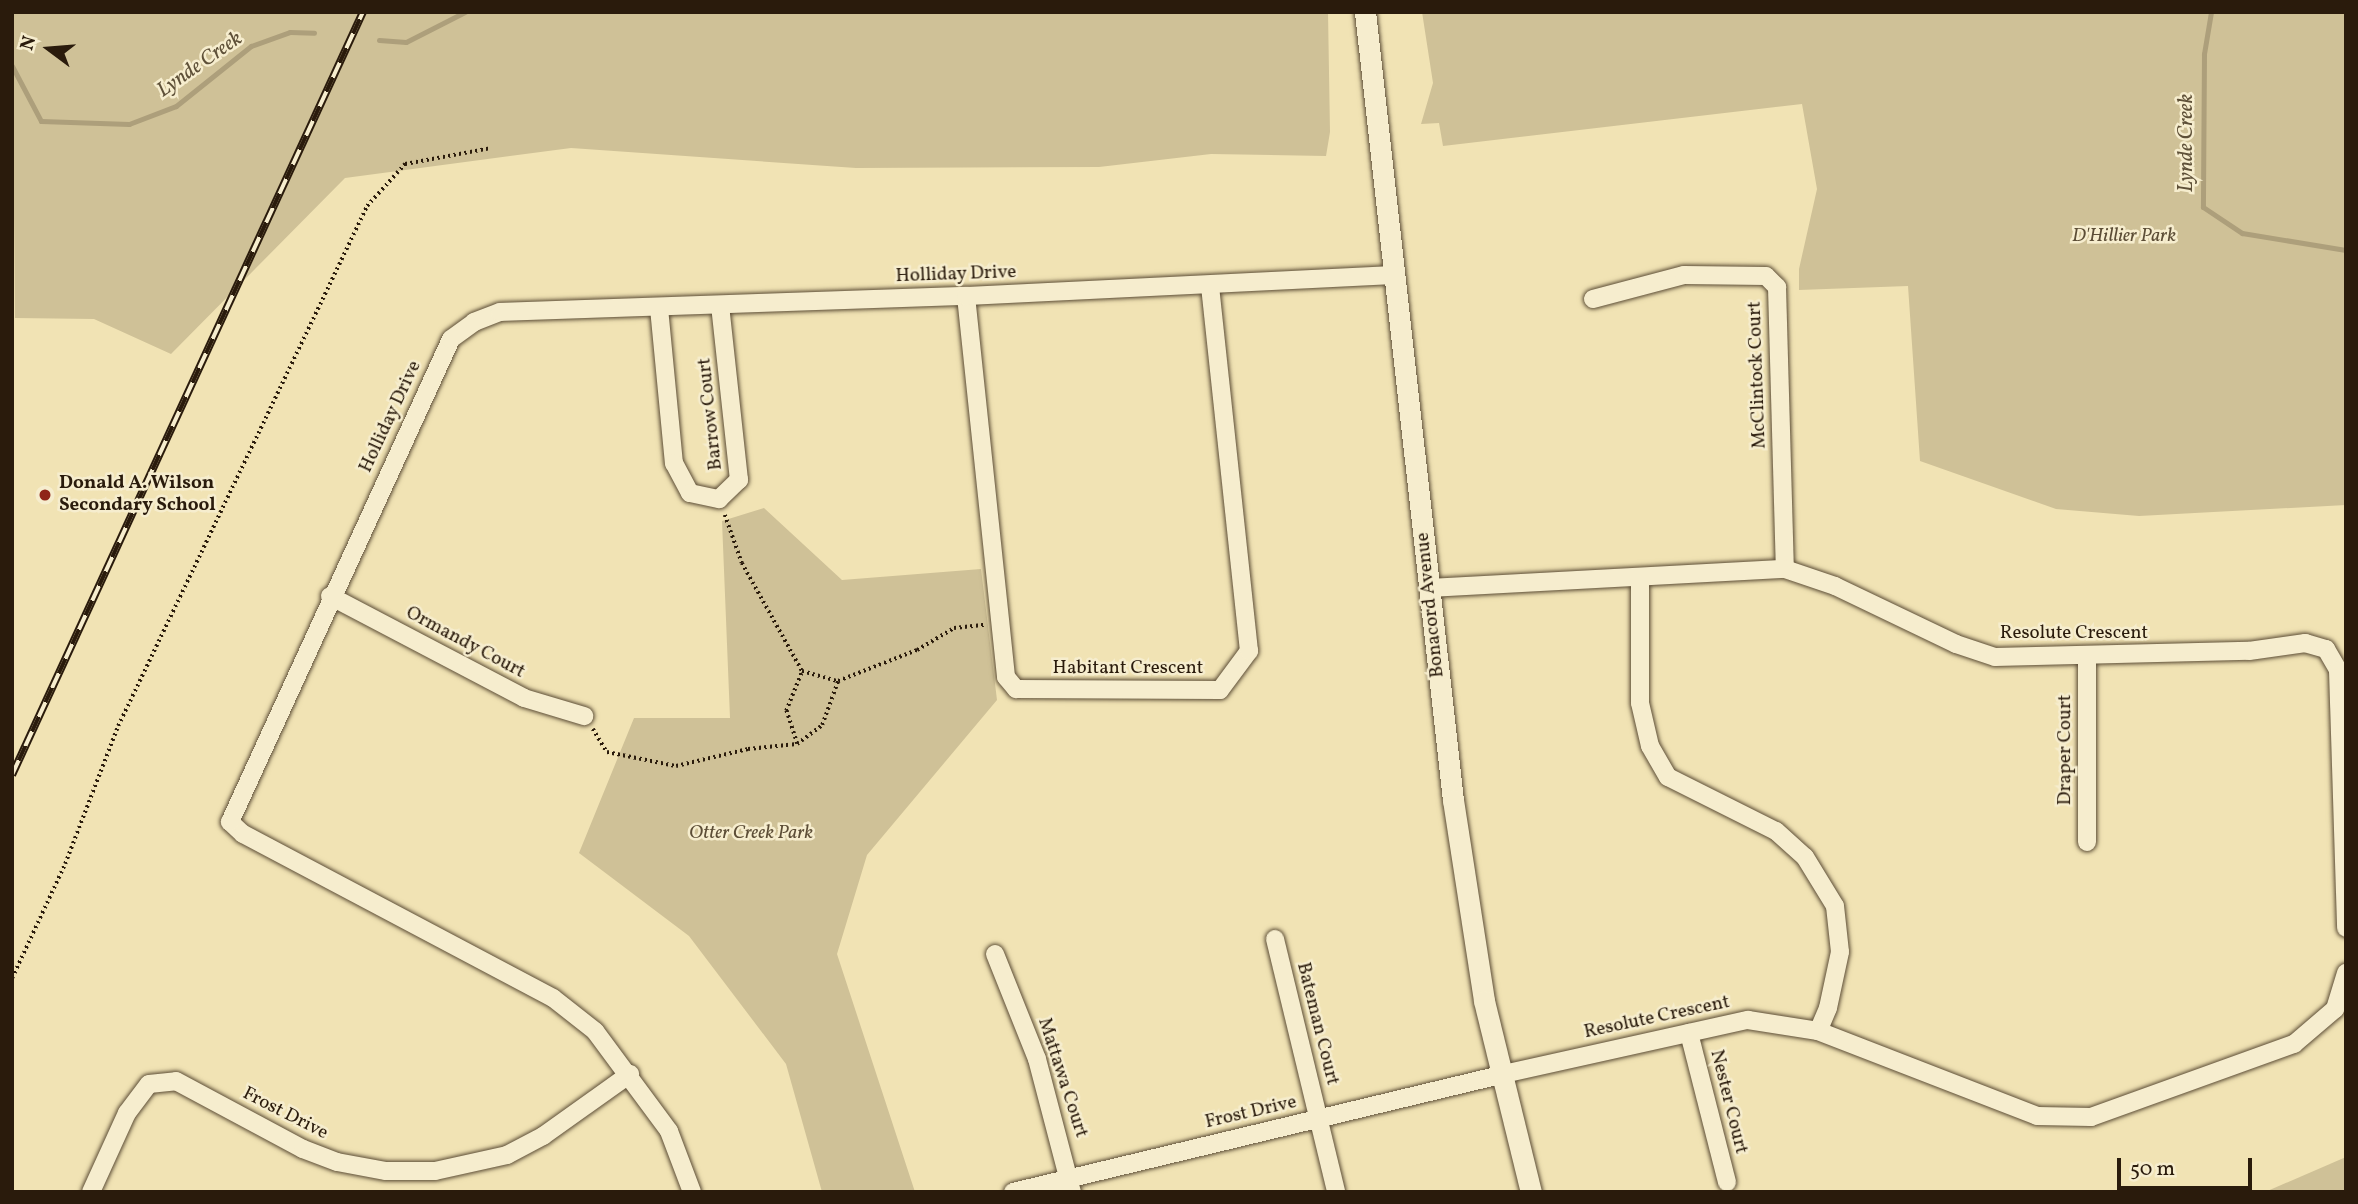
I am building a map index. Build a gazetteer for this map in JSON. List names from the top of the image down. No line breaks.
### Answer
{"streets":{"street":["Holliday Drive","McClintock Court","Barrow Court","Bonacord Avenue","Resolute Crescent","Ormandy Court","Habitant Crescent","Draper Court","Bateman Court","Mattawa Court","Nester Court","Frost Drive"]},"crossings":[["Holliday Drive","Barrow Court"],["Holliday Drive","Bonacord Avenue"],["Holliday Drive","Ormandy Court"],["Holliday Drive","Habitant Crescent"],["Holliday Drive","Frost Drive"],["McClintock Court","Resolute Crescent"],["Bonacord Avenue","Resolute Crescent"],["Bonacord Avenue","Frost Drive"],["Resolute Crescent","Draper Court"],["Resolute Crescent","Nester Court"],["Resolute Crescent","Frost Drive"],["Bateman Court","Frost Drive"],["Mattawa Court","Frost Drive"]],"water":["Lynde Creek"],"parks":["D'Hillier Park","Otter Creek Park"],"places":["Donald A. Wilson Secondary School"],"scale_bar":"50 m","north":"left"}
